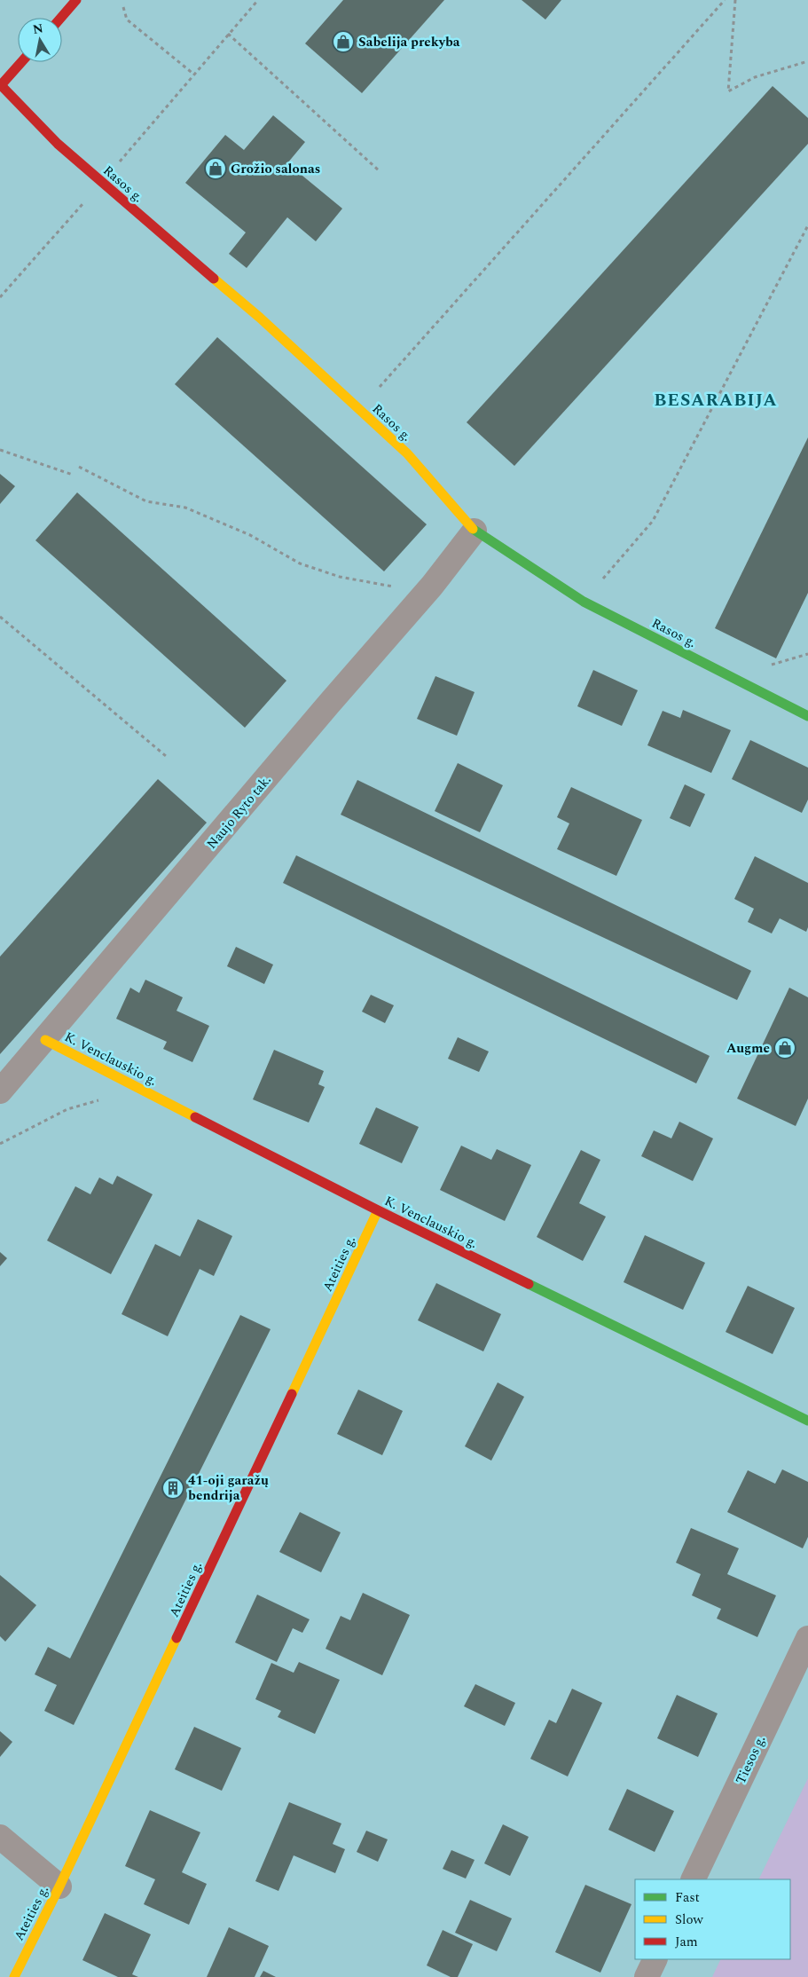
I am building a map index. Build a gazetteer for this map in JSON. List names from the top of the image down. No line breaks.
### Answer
{"streets":{"main road":["Rasos g.","K. Venclauskio g.","Ateities g."],"street":["Naujo Ryto tak.","Tiesos g."]},"crossings":[["Rasos g.","Naujo Ryto tak."],["Naujo Ryto tak.","K. Venclauskio g."],["K. Venclauskio g.","Ateities g."]],"districts":["BESARABIJA"],"places":{"shop":["Sabelija prekyba","Grožio salonas","Augme"],"building":["41-oji garažų bendrija"]},"legend":["Fast","Slow","Jam"],"north":"top"}
